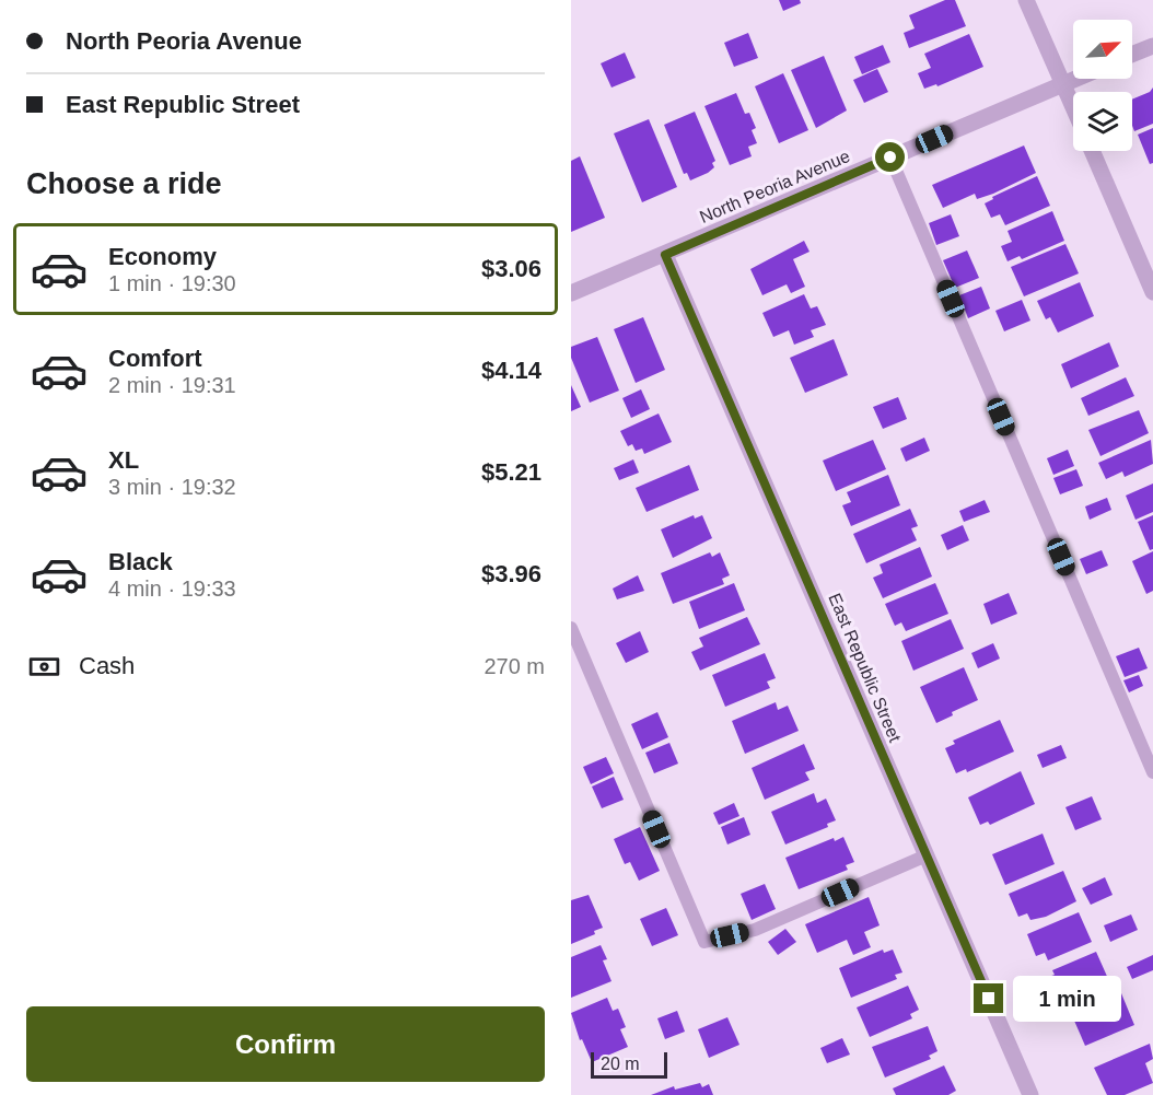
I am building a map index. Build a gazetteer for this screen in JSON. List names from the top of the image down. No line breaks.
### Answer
{"streets":{"street":["North Peoria Avenue","East Republic Street"]},"crossings":[["North Peoria Avenue","East Republic Street"]],"scale_bar":"20 m","north":"top right","page":{"banner":["North Peoria Avenue","East Republic Street"],"heading":"Choose a ride","list":[{"name":"Economy","note":"1 min · 19:30","value":"$3.06"},{"name":"Comfort","note":"2 min · 19:31","value":"$4.14"},{"name":"XL","note":"3 min · 19:32","value":"$5.21"},{"name":"Black","note":"4 min · 19:33","value":"$3.96"}],"pay":["Cash","270 m"],"bubble":"1 min","buttons":"Confirm","scale":"20 m"}}
